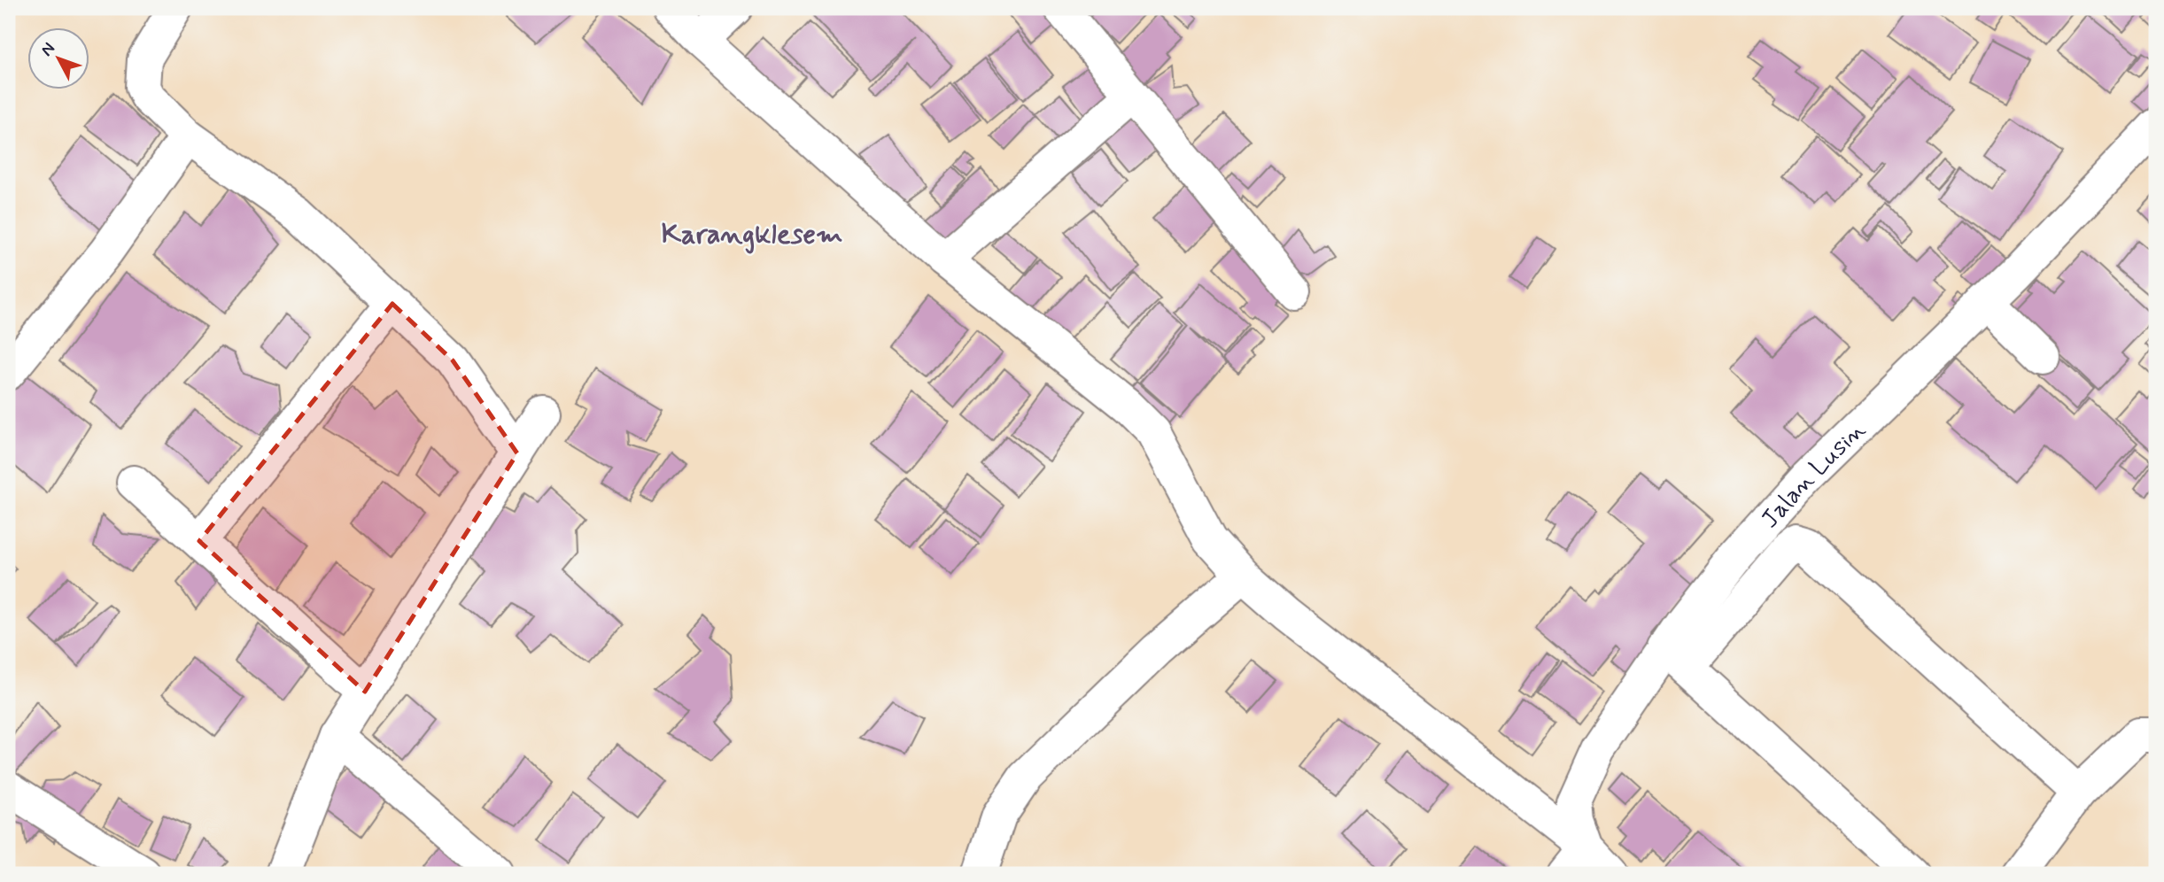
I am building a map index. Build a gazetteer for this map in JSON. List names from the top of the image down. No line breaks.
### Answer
{"streets":{"street":["Jalan Lusin"]},"districts":["Karangklesem"],"north":"top left"}
